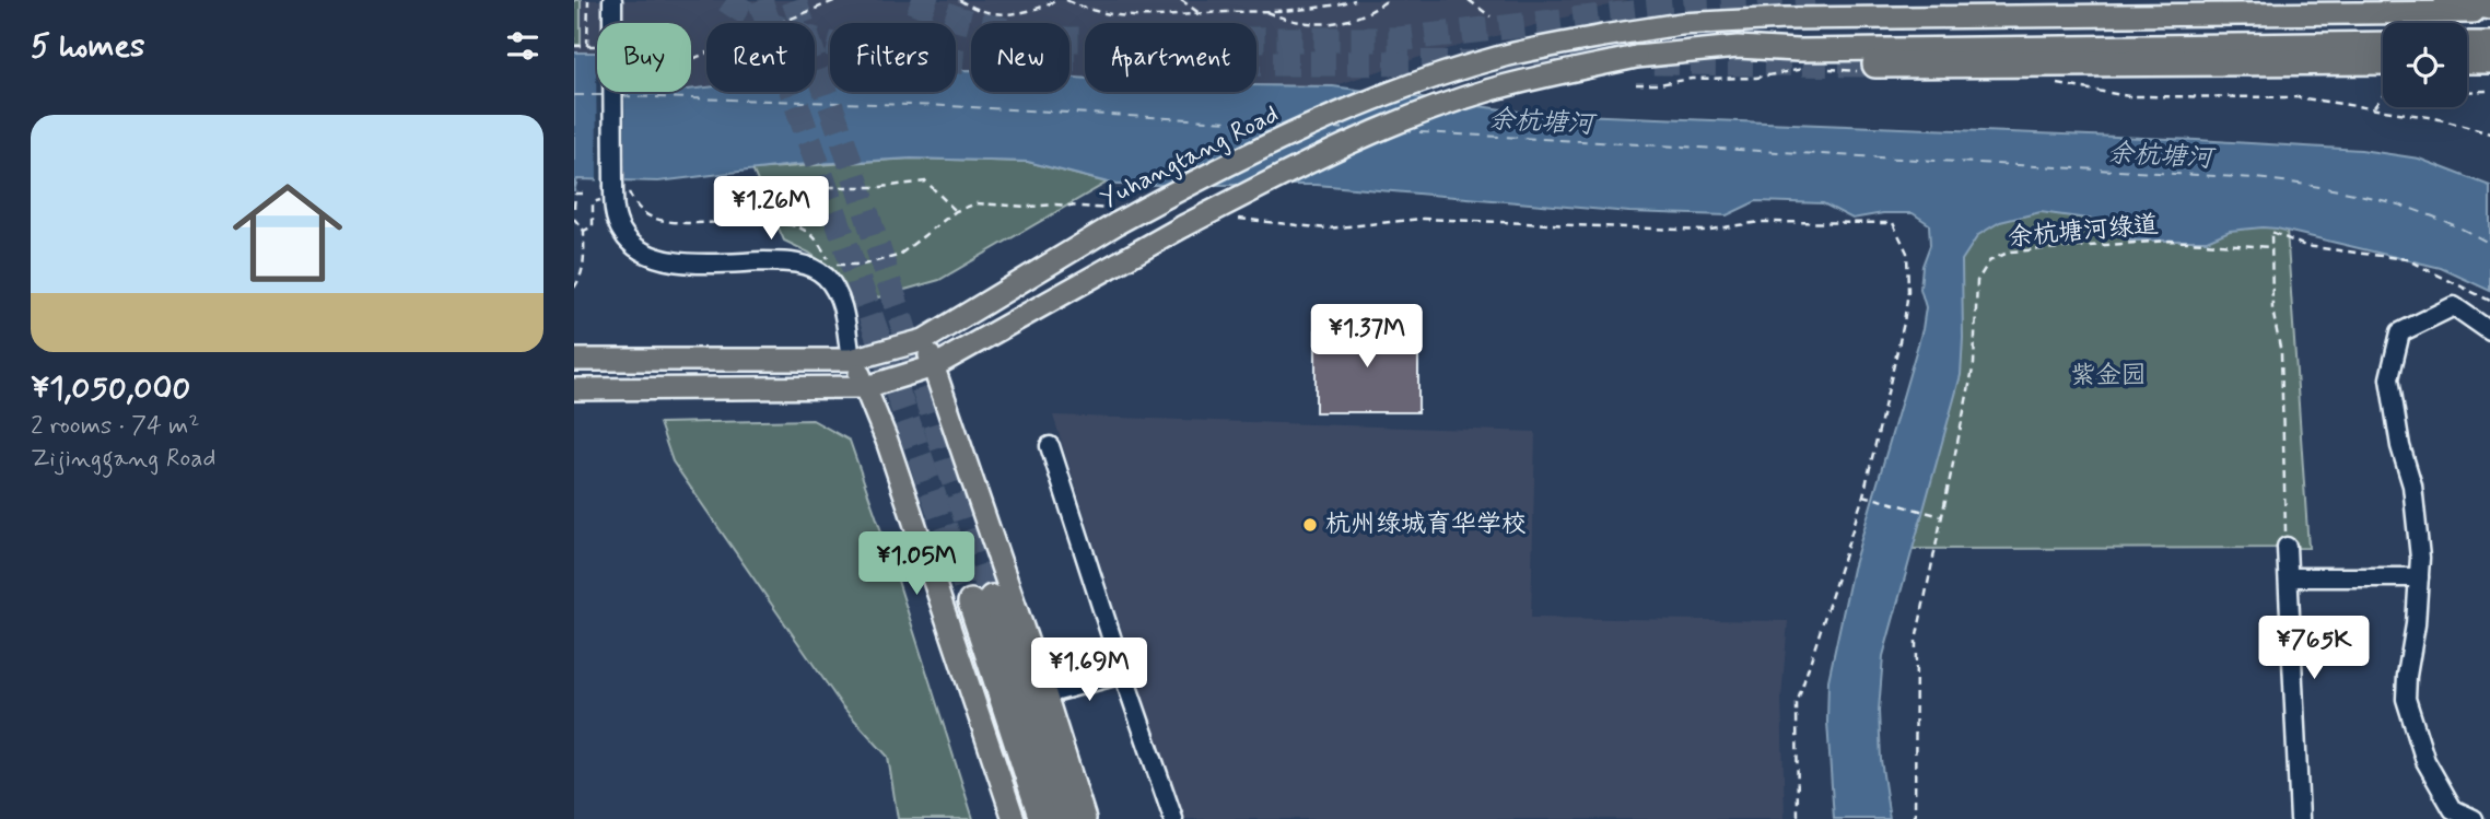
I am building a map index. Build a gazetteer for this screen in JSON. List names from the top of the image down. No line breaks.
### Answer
{"streets":{"main road":["Yuhangtang Road"],"path":["余杭塘河绿道"]},"water":["余杭塘河"],"parks":["紫金园"],"places":["杭州绿城育华学校"],"page":{"heading":"5 homes","chip":["Buy","Rent","Filters","New","Apartment"],"list":[{"name":"¥1,050,000","note":"2 rooms · 74 m² · Zijinggang Road"}],"price":["¥1.26M","¥1.37M","¥1.05M","¥765K","¥1.69M"]}}
